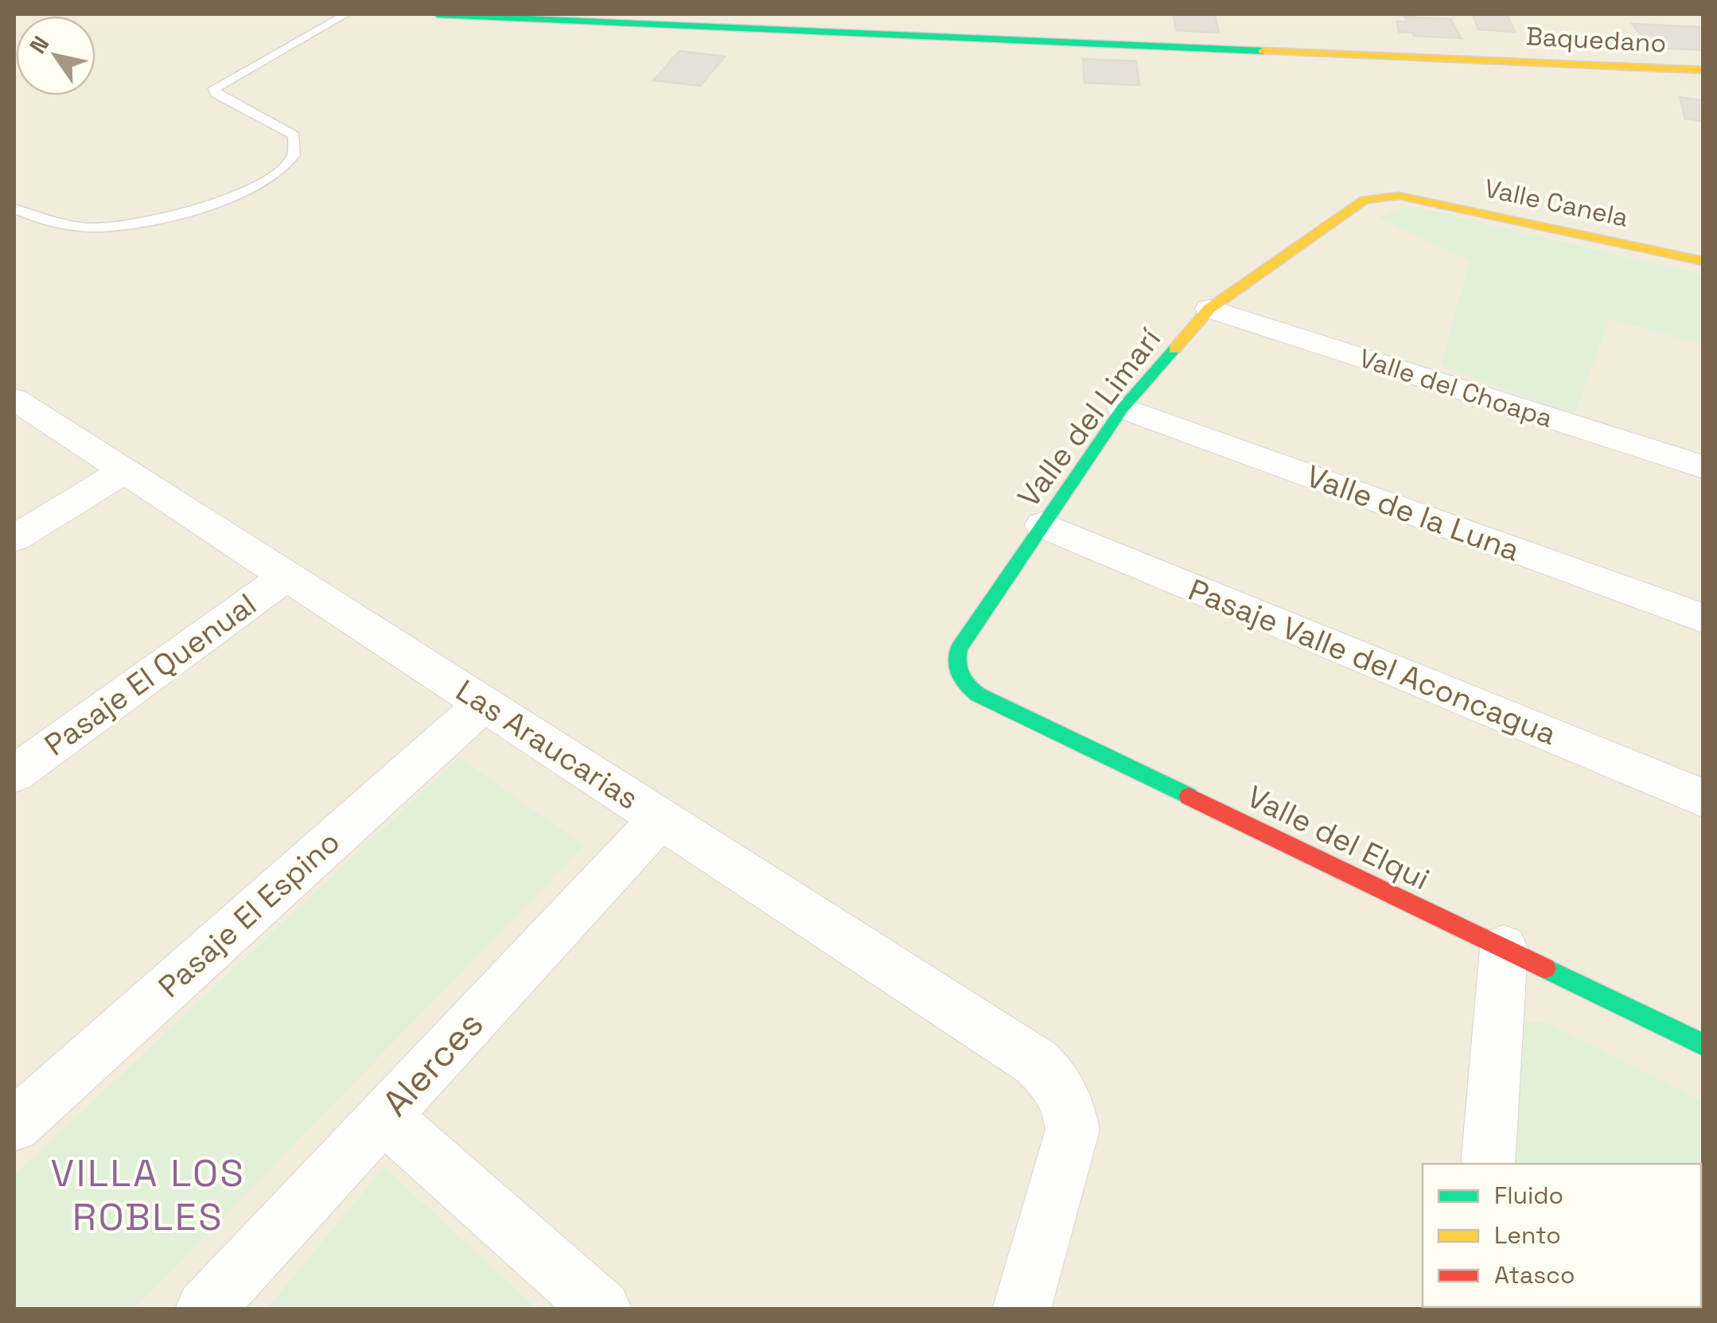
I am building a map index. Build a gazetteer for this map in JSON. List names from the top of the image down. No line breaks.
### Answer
{"streets":{"street":["Baquedano","Valle Canela","Valle del Choapa","Valle del Limarí","Valle de la Luna","Pasaje Valle del Aconcagua","Pasaje El Quenual","Las Araucarias","Valle del Elqui","Pasaje El Espino","Alerces"]},"crossings":[["Valle Canela","Valle del Limarí"],["Valle del Choapa","Valle del Limarí"],["Valle del Limarí","Valle de la Luna"],["Valle del Limarí","Pasaje Valle del Aconcagua"],["Valle del Limarí","Valle del Elqui"],["Pasaje El Quenual","Las Araucarias"],["Las Araucarias","Pasaje El Espino"],["Las Araucarias","Alerces"]],"districts":["VILLA LOS ROBLES"],"legend":["Fluido","Lento","Atasco"],"north":"top left"}
